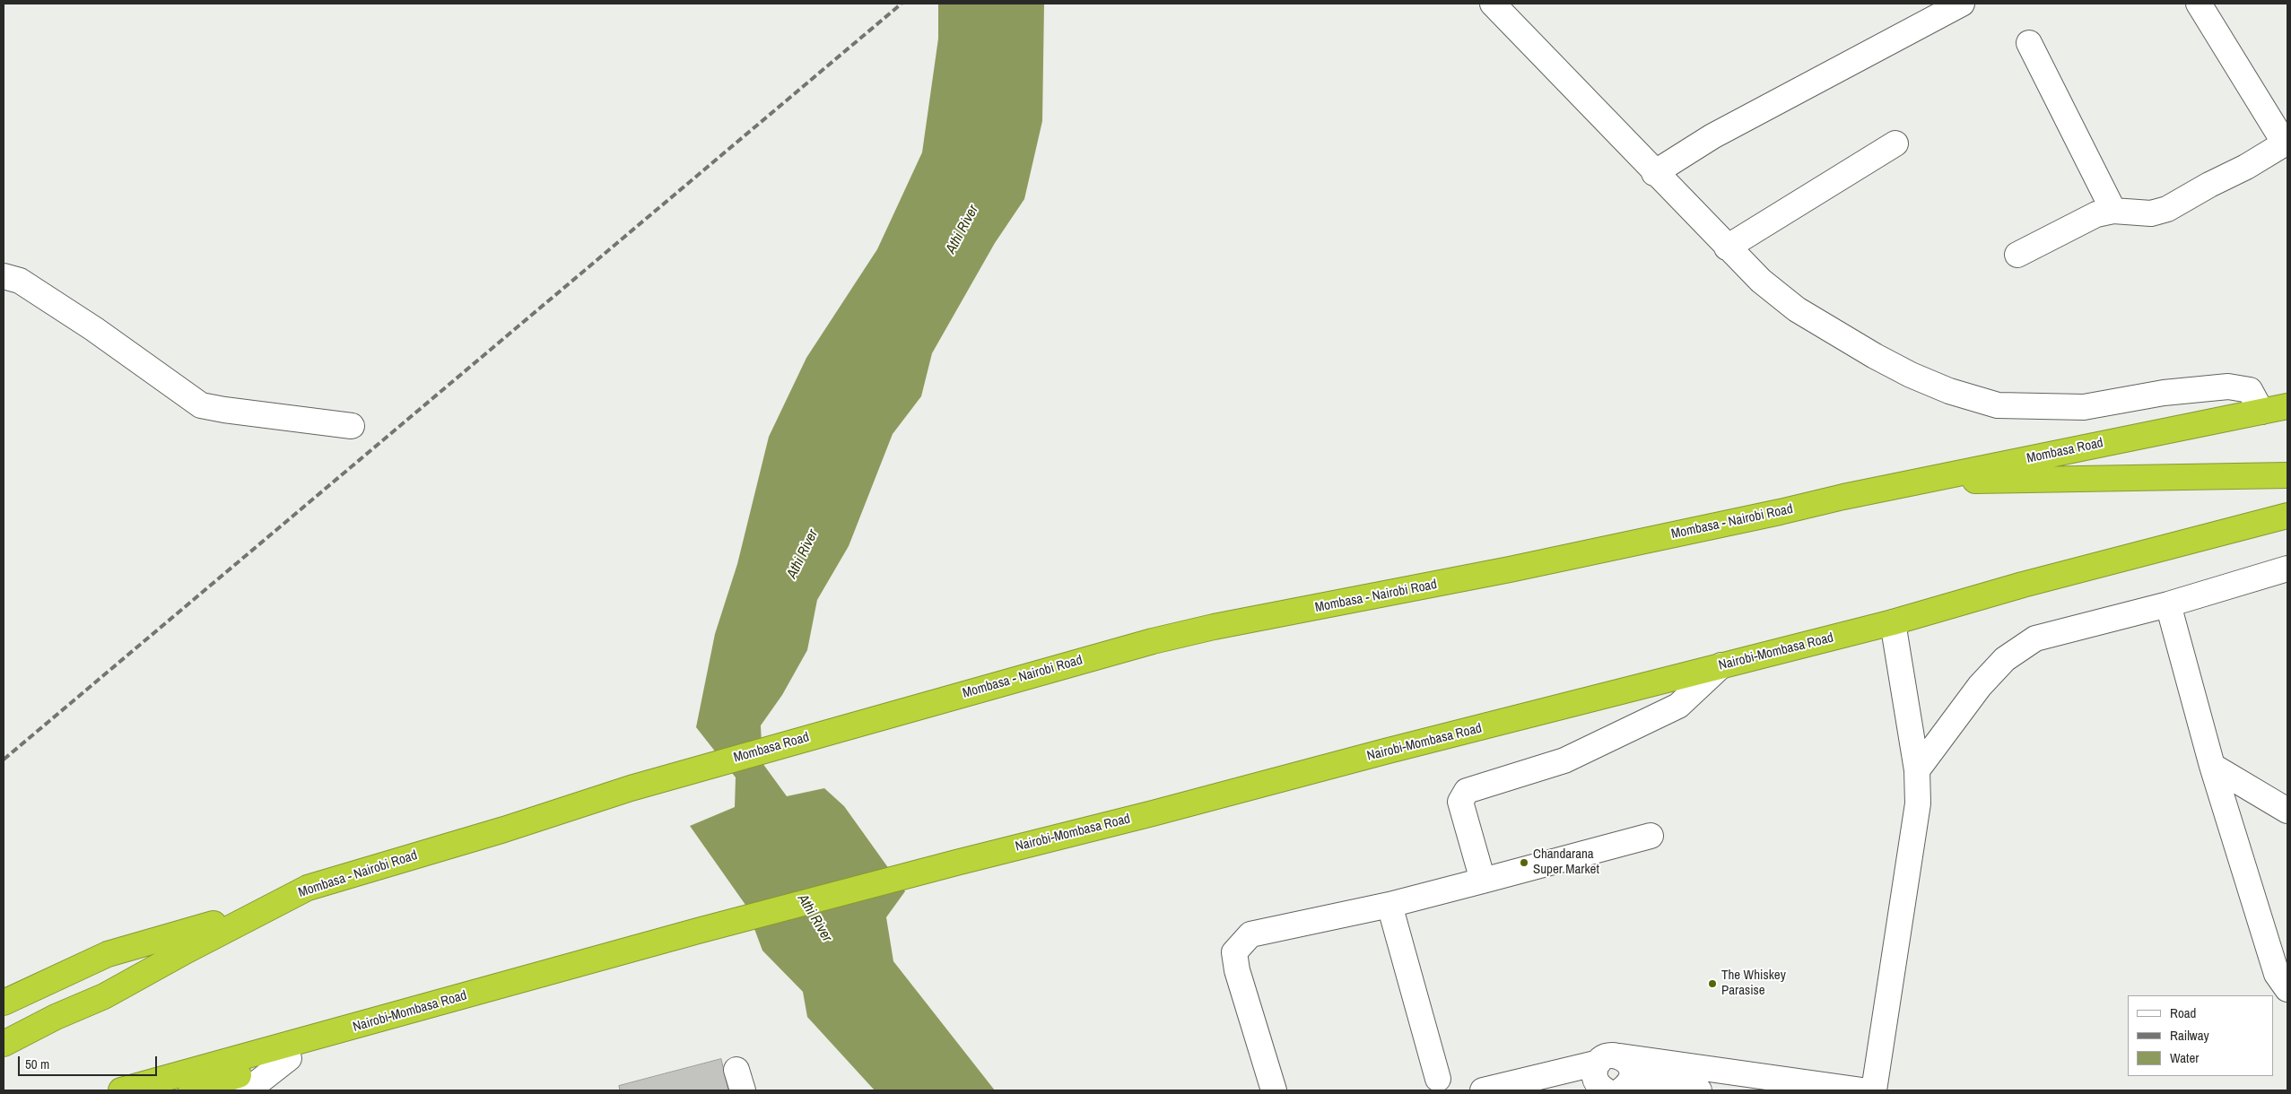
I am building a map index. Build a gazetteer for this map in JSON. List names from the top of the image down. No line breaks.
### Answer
{"streets":{"highway":["Mombasa Road","Mombasa - Nairobi Road","Nairobi-Mombasa Road"]},"crossings":[["Mombasa Road","Mombasa - Nairobi Road"]],"water":["Athi River"],"places":["Chandarana Super Market","The Whiskey Parasise"],"legend":["Road","Railway","Water"],"scale_bar":"50 m"}
